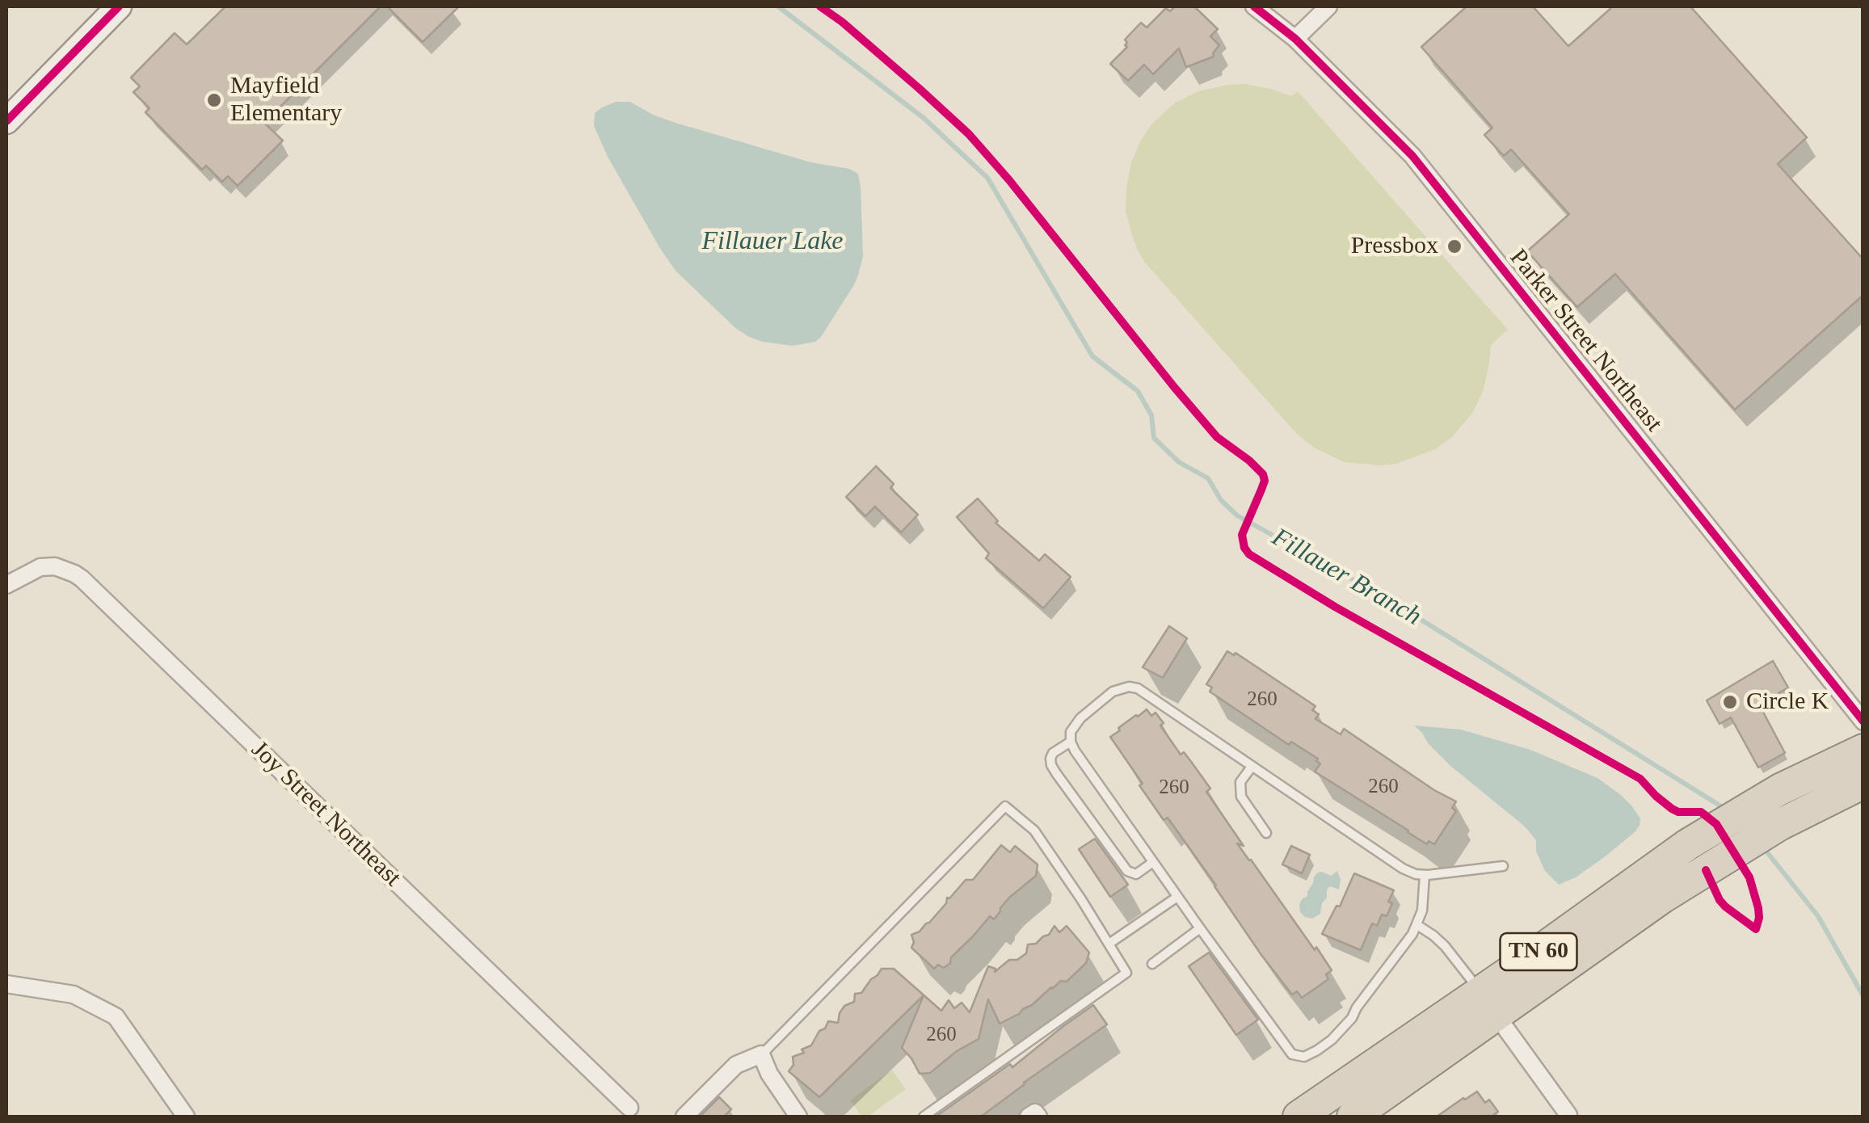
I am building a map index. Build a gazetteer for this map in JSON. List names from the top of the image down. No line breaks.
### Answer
{"streets":{"highway":["TN 60"],"street":["Parker Street Northeast","Joy Street Northeast"]},"water":["Fillauer Lake","Fillauer Branch"],"places":["Mayfield Elementary","Pressbox","Circle K"],"house_numbers":["260","260","260","260"]}
